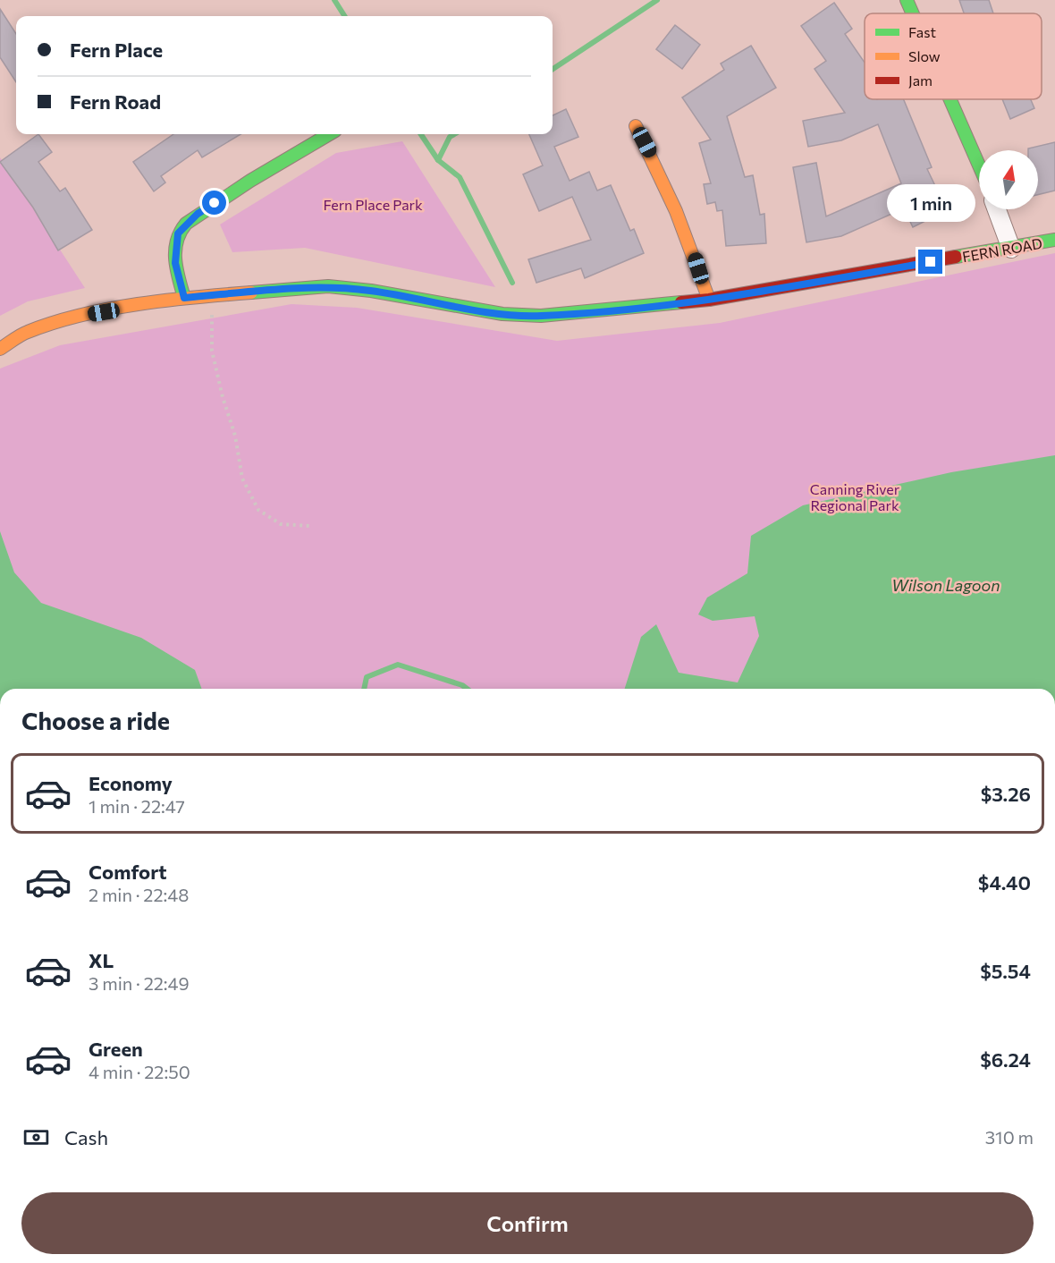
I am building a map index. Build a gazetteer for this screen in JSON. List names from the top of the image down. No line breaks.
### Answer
{"streets":{"street":["FERN ROAD"]},"water":["Wilson Lagoon"],"parks":["Fern Place Park","Canning River Regional Park"],"legend":["Fast","Slow","Jam"],"north":"top","page":{"banner":["Fern Place","Fern Road"],"bubble":"1 min","heading":"Choose a ride","list":[{"name":"Economy","note":"1 min · 22:47","value":"$3.26"},{"name":"Comfort","note":"2 min · 22:48","value":"$4.40"},{"name":"XL","note":"3 min · 22:49","value":"$5.54"},{"name":"Green","note":"4 min · 22:50","value":"$6.24"}],"pay":["Cash","310 m"],"buttons":"Confirm"}}
